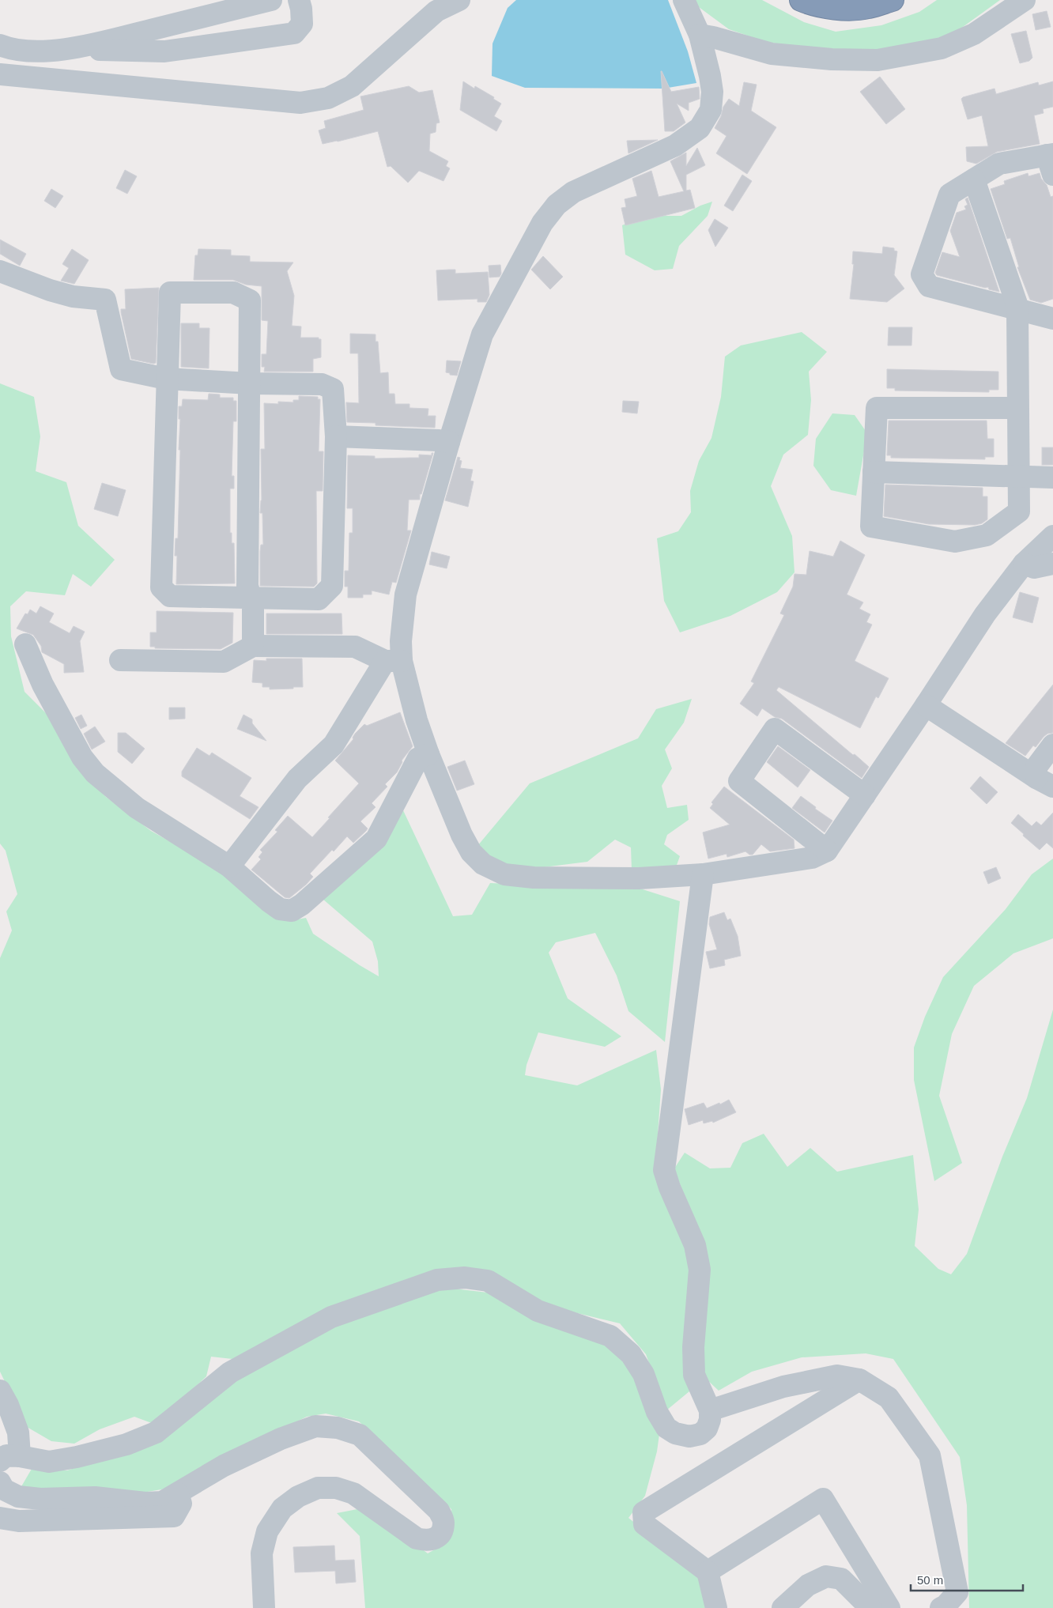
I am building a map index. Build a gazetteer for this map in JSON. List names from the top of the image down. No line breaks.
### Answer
{"scale_bar":"50 m"}
